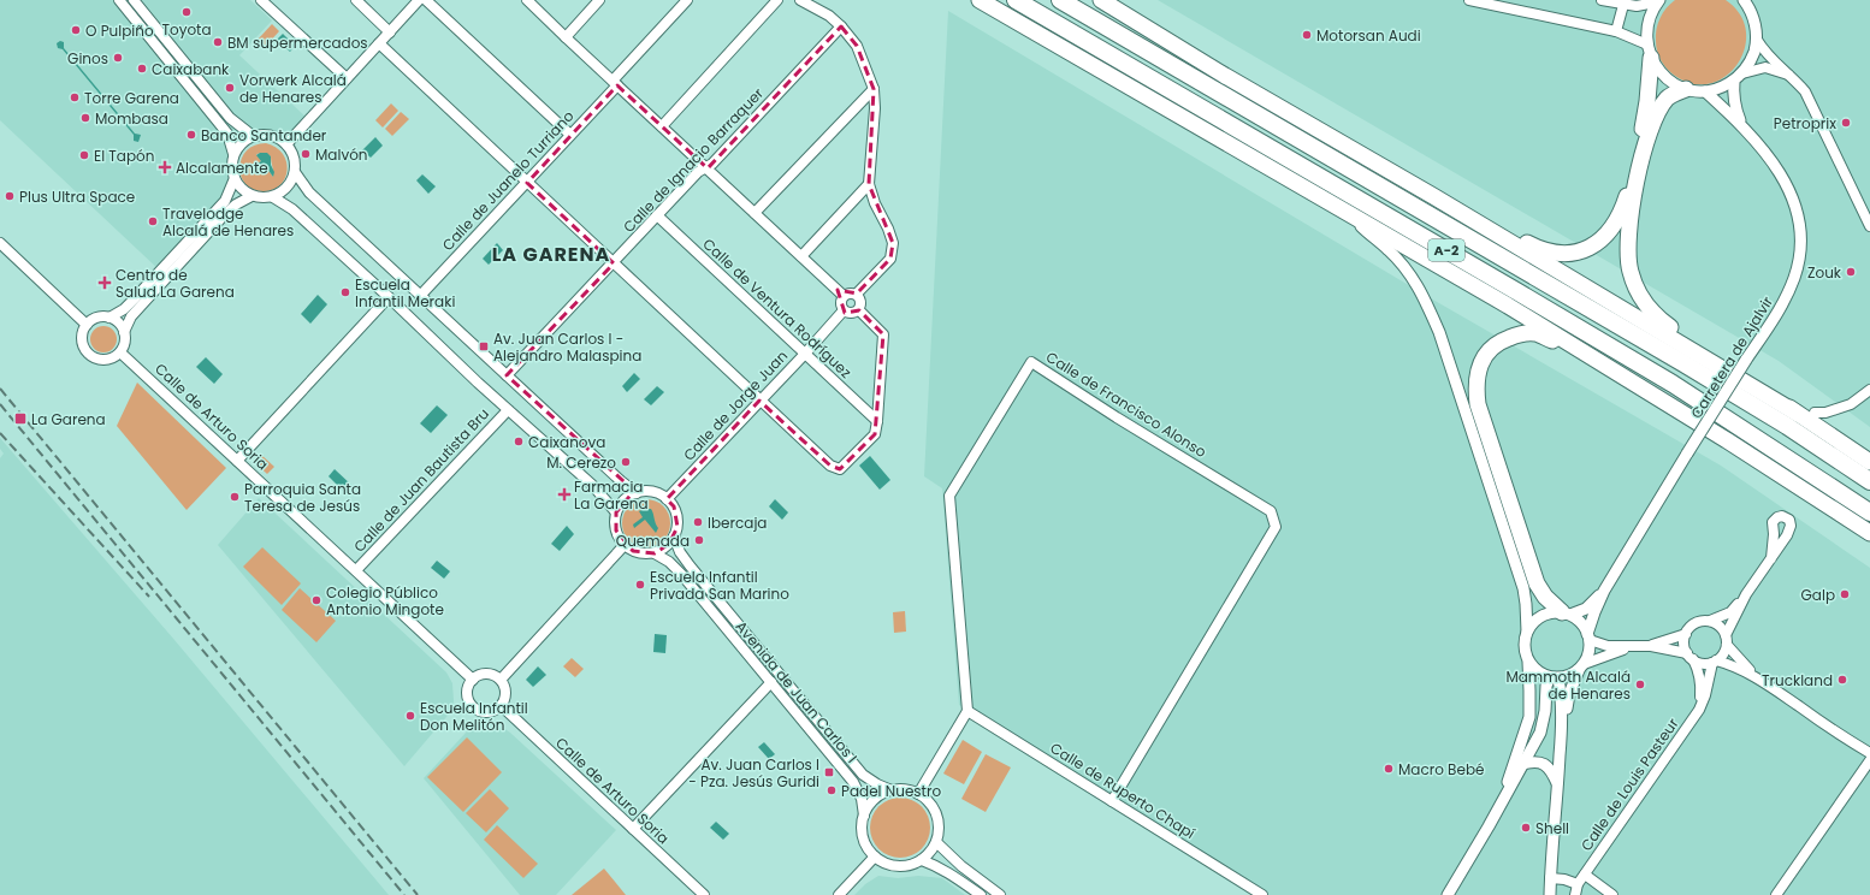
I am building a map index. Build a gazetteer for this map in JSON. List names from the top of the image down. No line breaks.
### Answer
{"streets":{"highway":["A-2"],"street":["Calle de Ignacio Barraquer","Calle de Juanelo Turriano","Calle de Ventura Rodríguez","Carretera de Ajalvir","Calle de Francisco Alonso","Calle de Jorge Juan","Calle de Arturo Soria","Calle de Juan Bautista Bru","Avenida de Juan Carlos I","Calle de Louis Pasteur","Calle de Ruperto Chapí"]},"crossings":[["Calle de Ignacio Barraquer","Calle de Ventura Rodríguez"],["Calle de Ventura Rodríguez","Calle de Jorge Juan"],["Calle de Francisco Alonso","Calle de Ruperto Chapí"],["Calle de Jorge Juan","Avenida de Juan Carlos I"],["Calle de Arturo Soria","Calle de Juan Bautista Bru"]],"districts":["LA GARENA"],"places":{"other":["Toyota","O Pulpiño","Motorsan Audi","BM supermercados","Ginos","Caixabank","Vorwerk Alcalá de Henares","Torre Garena","Mombasa","Petroprix","Banco Santander","Malvón","El Tapón","Plus Ultra Space","Travelodge Alcalá de Henares","Zouk","Escuela Infantil Meraki","Caixanova","M. Cerezo","Parroquia Santa Teresa de Jesús","Ibercaja","Quemada","Escuela Infantil Privada San Marino","Galp","Colegio Público Antonio Mingote","Truckland","Mammoth Alcalá de Henares","Escuela Infantil Don Melitón","Macro Bebé","Padel Nuestro","Shell"],"health":["Alcalamente","Centro de Salud La Garena","Farmacia La Garena"],"transit":["Av. Juan Carlos I - Alejandro Malaspina","La Garena","Av. Juan Carlos I - Pza. Jesús Guridi"]}}
